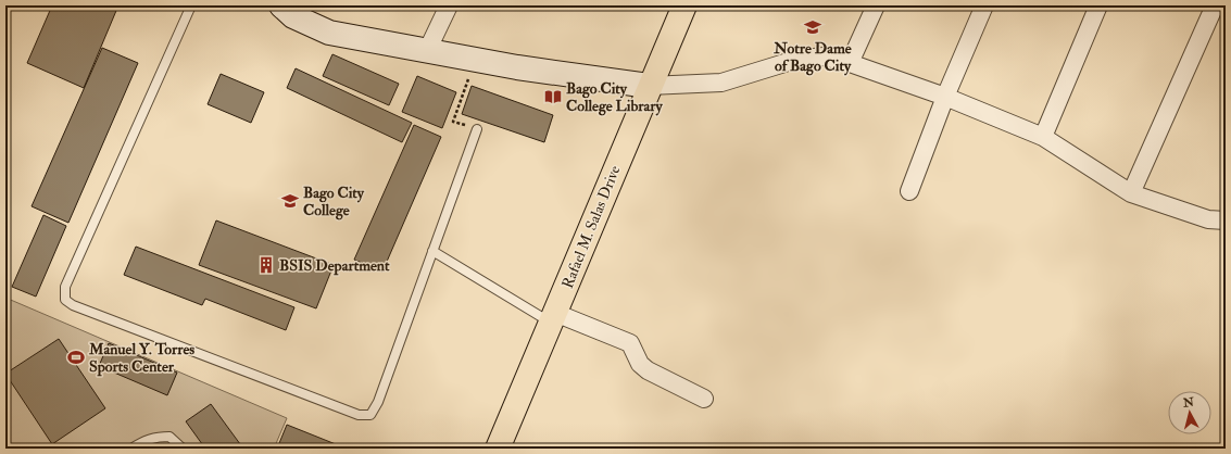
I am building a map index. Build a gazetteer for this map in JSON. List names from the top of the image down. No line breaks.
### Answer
{"streets":{"highway":["Rafael M. Salas Drive"]},"places":{"school or university":["Notre Dame of Bago City","Bago City College"],"library":["Bago City College Library"],"building":["BSIS Department"],"sports":["Manuel Y. Torres Sports Center"]},"north":"top"}
